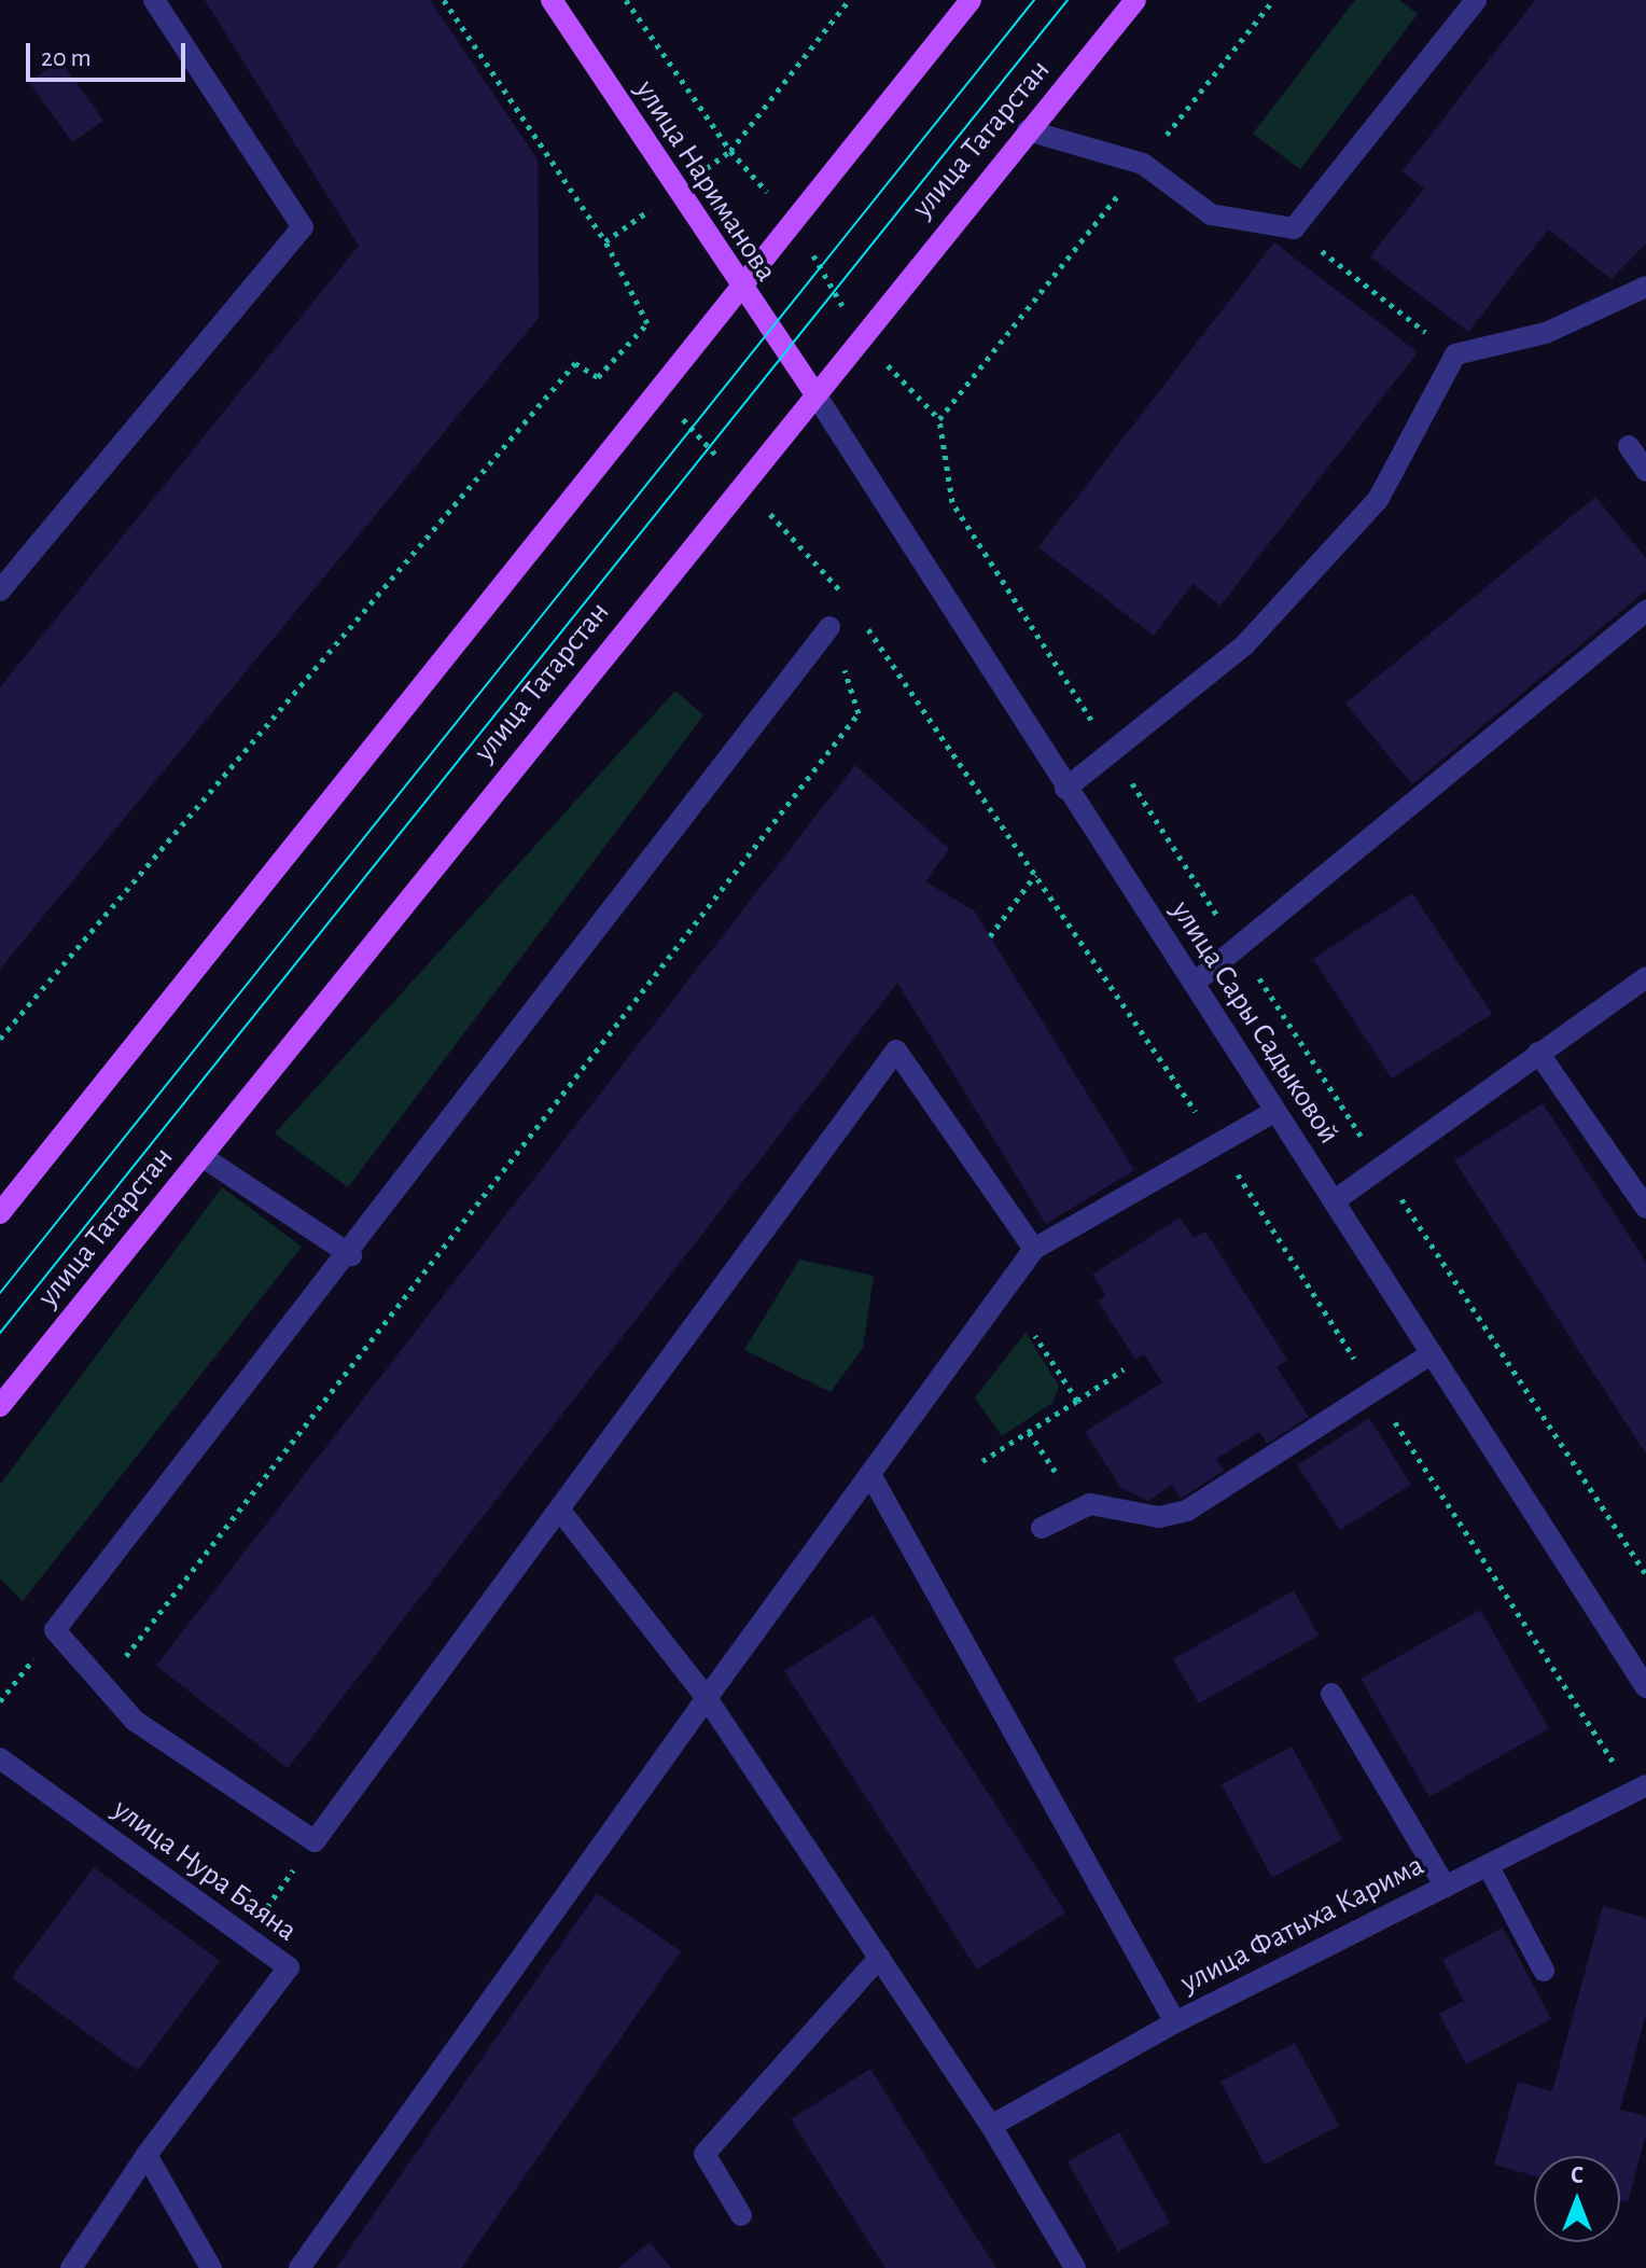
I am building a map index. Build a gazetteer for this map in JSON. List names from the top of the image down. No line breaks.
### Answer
{"streets":{"main road":["улица Татарстан","улица Нариманова"],"street":["улица Сары Садыковой","улица Нура Баяна","улица Фатыха Карима"]},"crossings":[["улица Татарстан","улица Нариманова"],["улица Татарстан","улица Сары Садыковой"],["улица Нариманова","улица Сары Садыковой"]],"scale_bar":"20 m","north":"top"}
